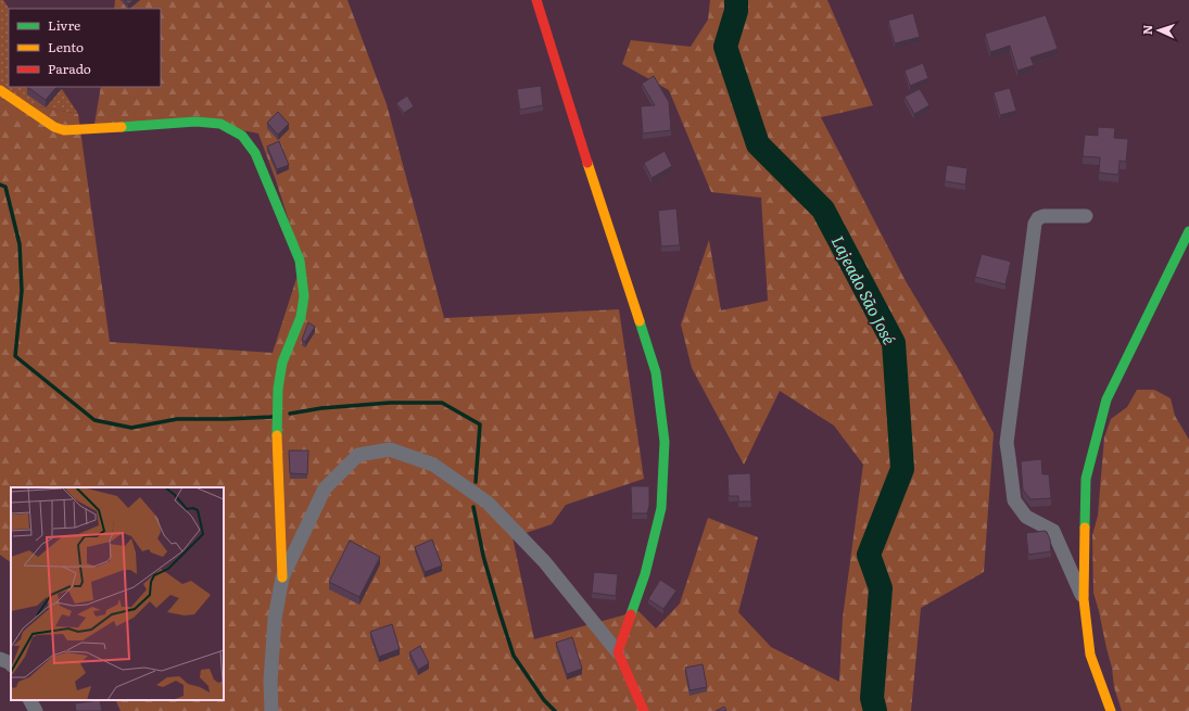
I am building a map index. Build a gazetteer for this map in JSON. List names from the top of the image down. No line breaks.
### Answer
{"water":["Lajeado São José"],"legend":["Livre","Lento","Parado"],"north":"left"}
